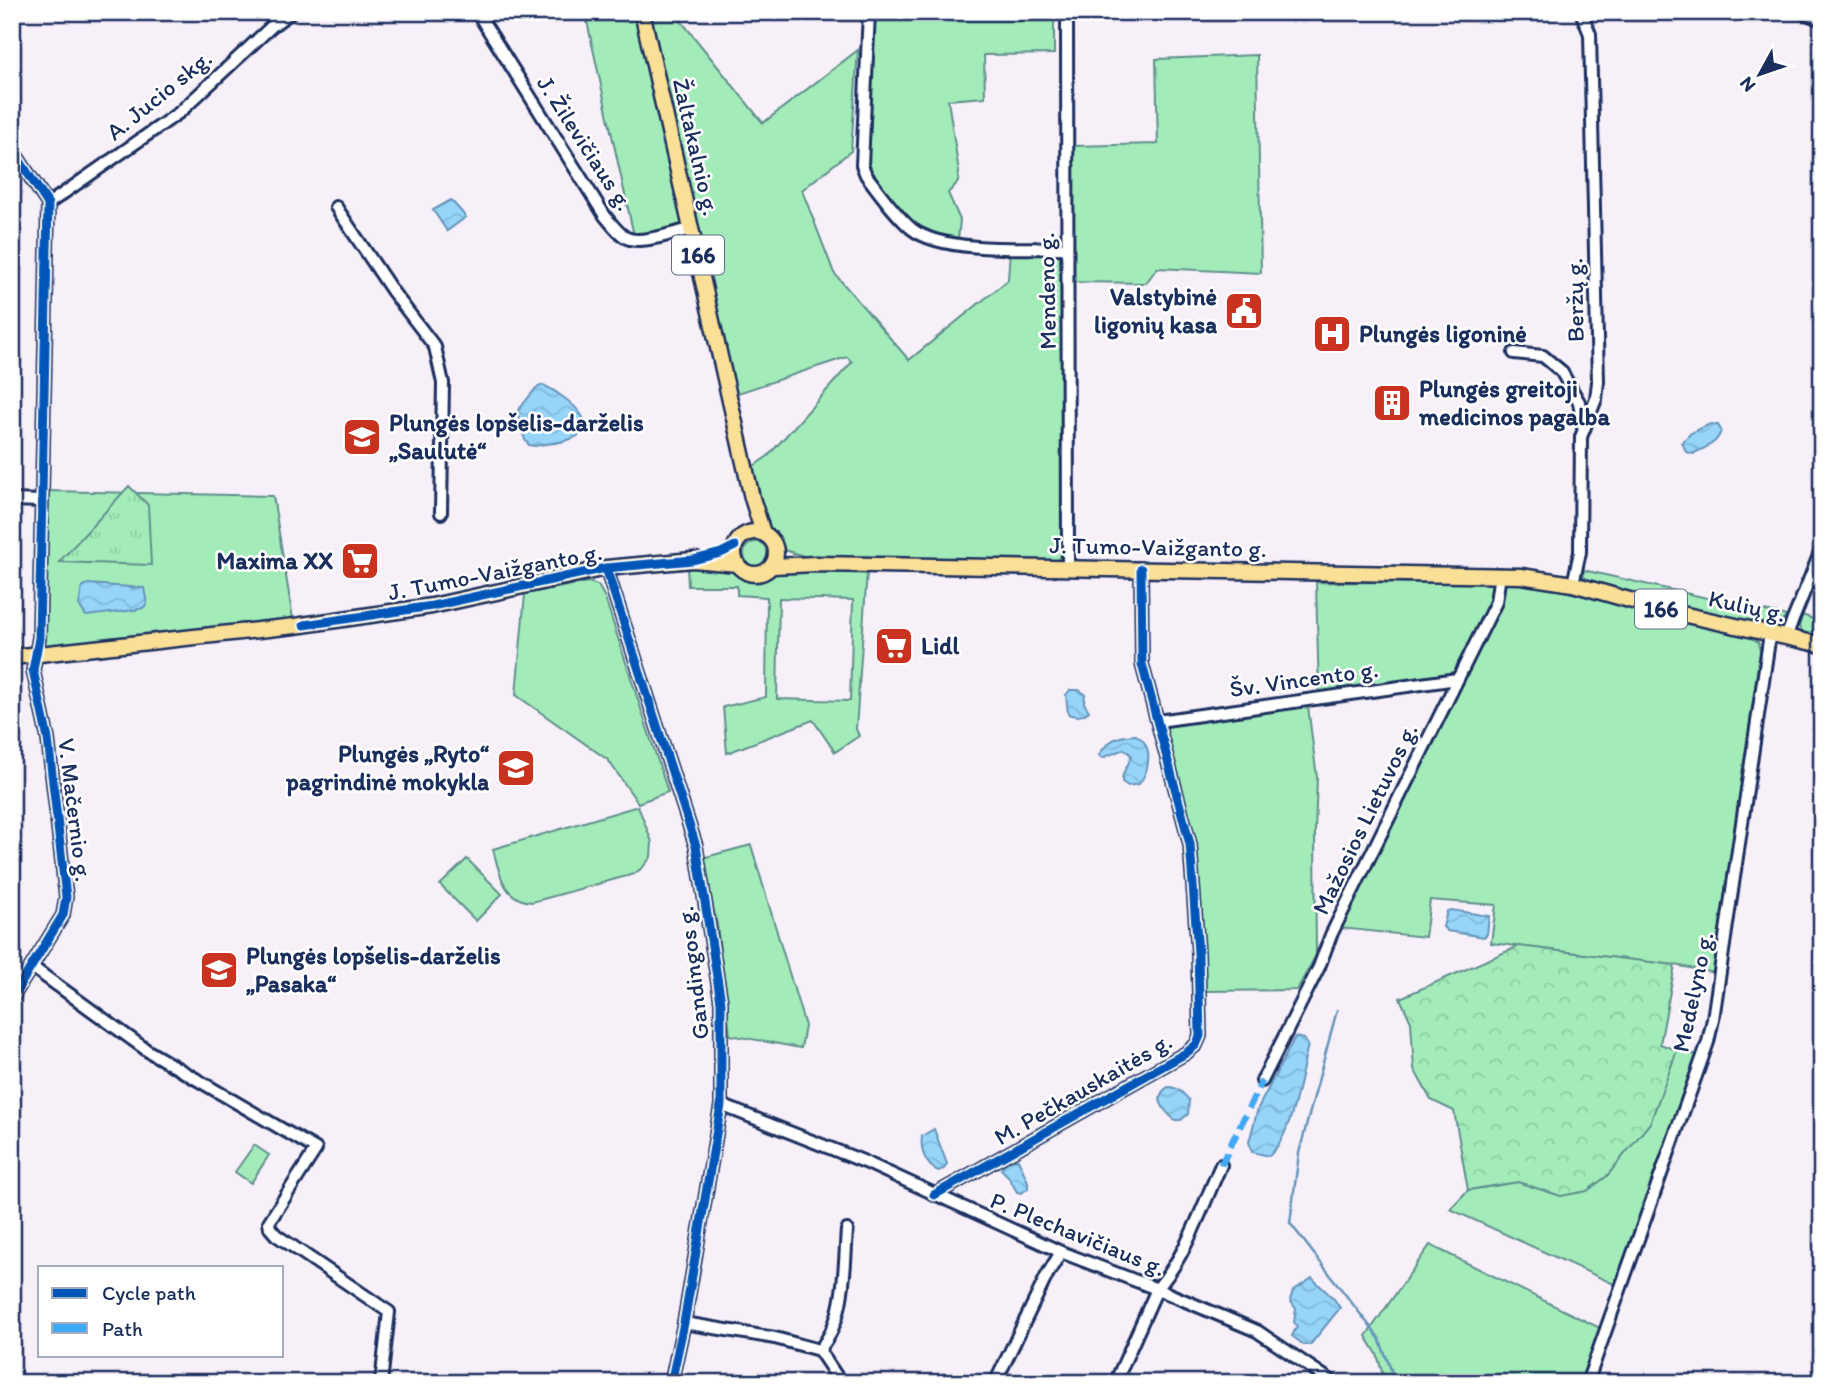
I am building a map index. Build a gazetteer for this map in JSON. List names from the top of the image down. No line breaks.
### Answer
{"streets":{"main road":["Žaltakalnio g.","166","J. Tumo-Vaižganto g.","Kulių g."],"street":["A. Jucio skg.","J. Žilevičiaus g.","Mendeno g.","Beržų g.","Šv. Vincento g.","V. Mačernio g.","Mažosios Lietuvos g.","Gandingos g.","Medelyno g.","M. Pečkauskaitės g.","P. Plechavičiaus g."]},"crossings":[["A. Jucio skg.","V. Mačernio g."],["J. Žilevičiaus g.","Žaltakalnio g."],["Žaltakalnio g.","166"],["Žaltakalnio g.","J. Tumo-Vaižganto g."],["166","J. Tumo-Vaižganto g."],["Mendeno g.","J. Tumo-Vaižganto g."],["Beržų g.","Kulių g."],["J. Tumo-Vaižganto g.","Kulių g."],["J. Tumo-Vaižganto g.","V. Mačernio g."],["J. Tumo-Vaižganto g.","Mažosios Lietuvos g."],["J. Tumo-Vaižganto g.","Gandingos g."],["J. Tumo-Vaižganto g.","M. Pečkauskaitės g."],["Kulių g.","Mažosios Lietuvos g."],["Kulių g.","Medelyno g."],["Šv. Vincento g.","Mažosios Lietuvos g."],["Šv. Vincento g.","M. Pečkauskaitės g."],["Gandingos g.","P. Plechavičiaus g."],["M. Pečkauskaitės g.","P. Plechavičiaus g."]],"places":{"public building":["Valstybinė ligonių kasa"],"hospital":["Plungės ligoninė"],"building":["Plungės greitoji medicinos pagalba"],"school or university":["Plungės lopšelis-darželis „Saulutė“","Plungės „Ryto“ pagrindinė mokykla","Plungės lopšelis-darželis „Pasaka“"],"supermarket":["Maxima XX","Lidl"]},"legend":["Cycle path","Path"],"north":"bottom left"}
